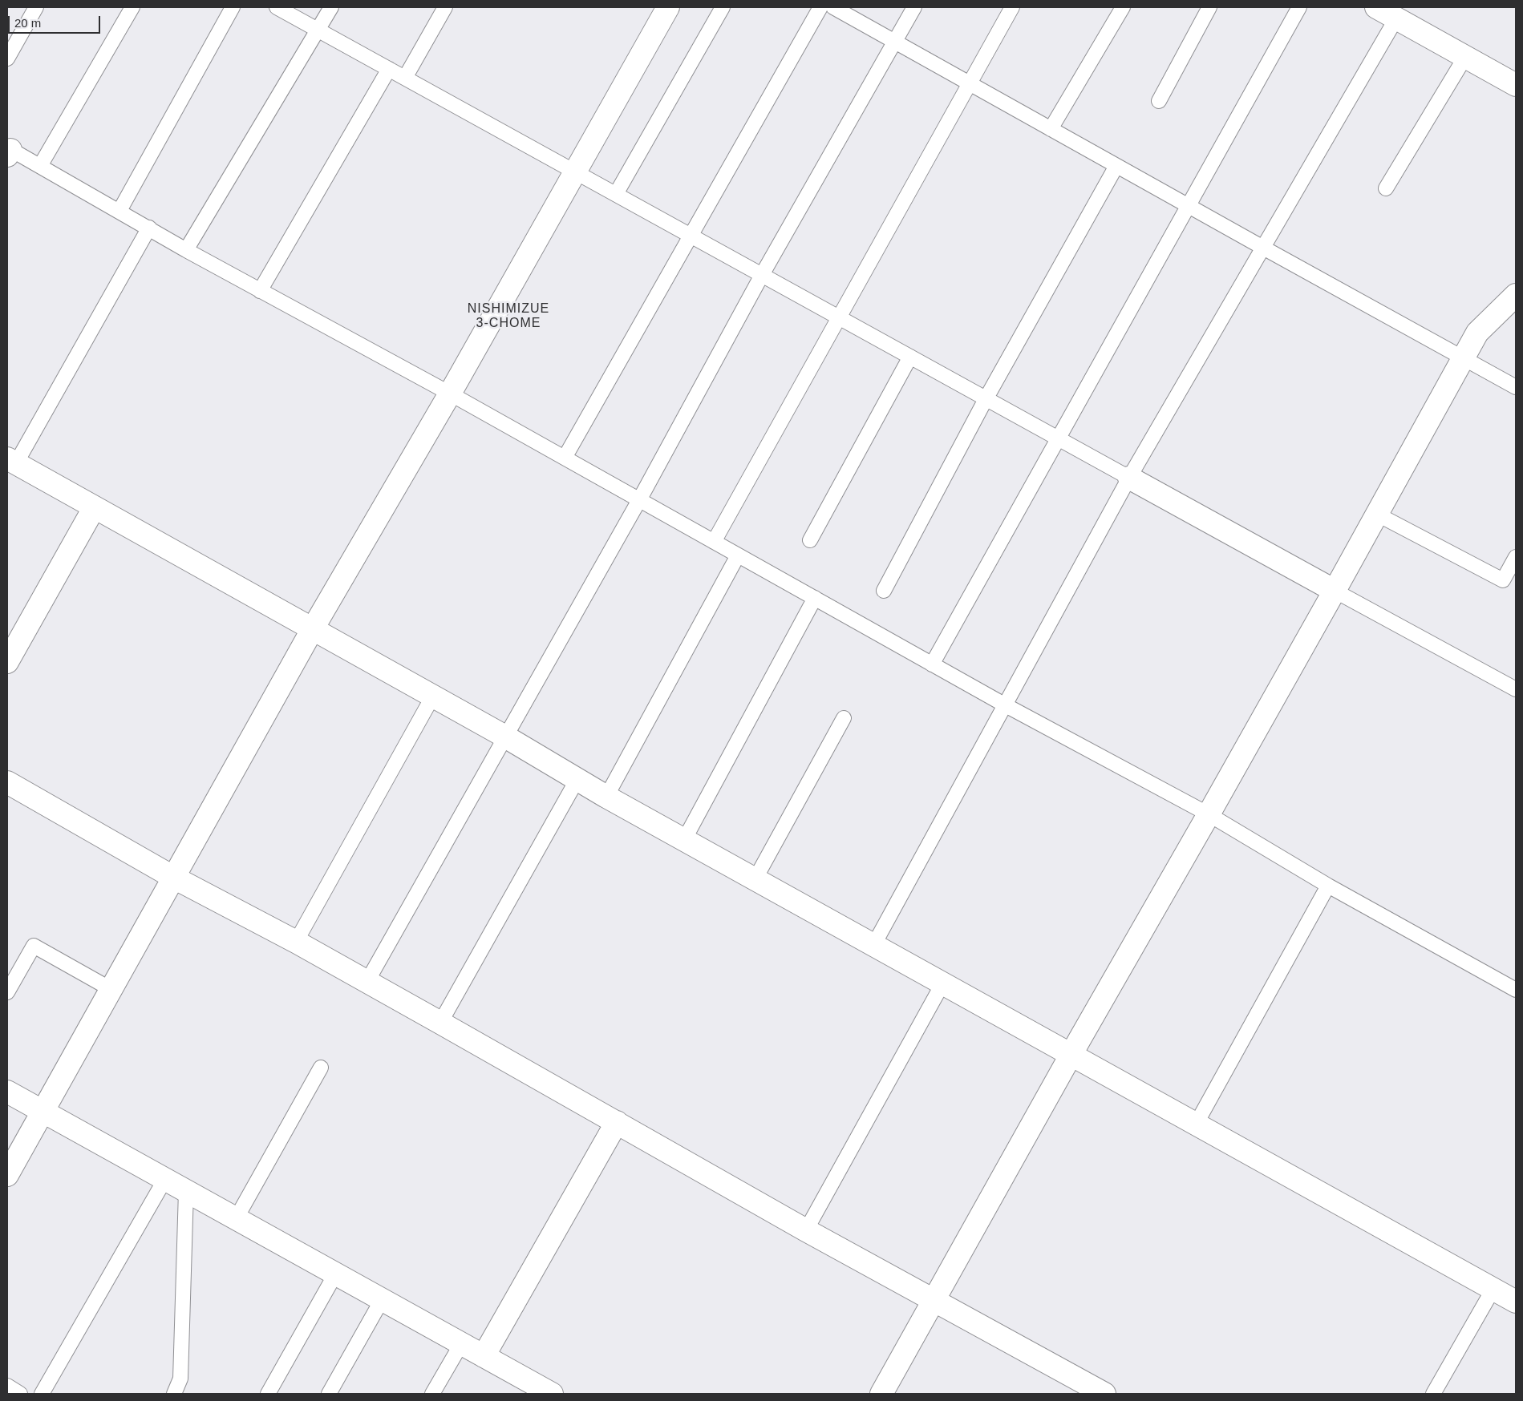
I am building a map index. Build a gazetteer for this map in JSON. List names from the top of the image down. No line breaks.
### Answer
{"districts":["NISHIMIZUE 3-CHOME"],"scale_bar":"20 m"}
